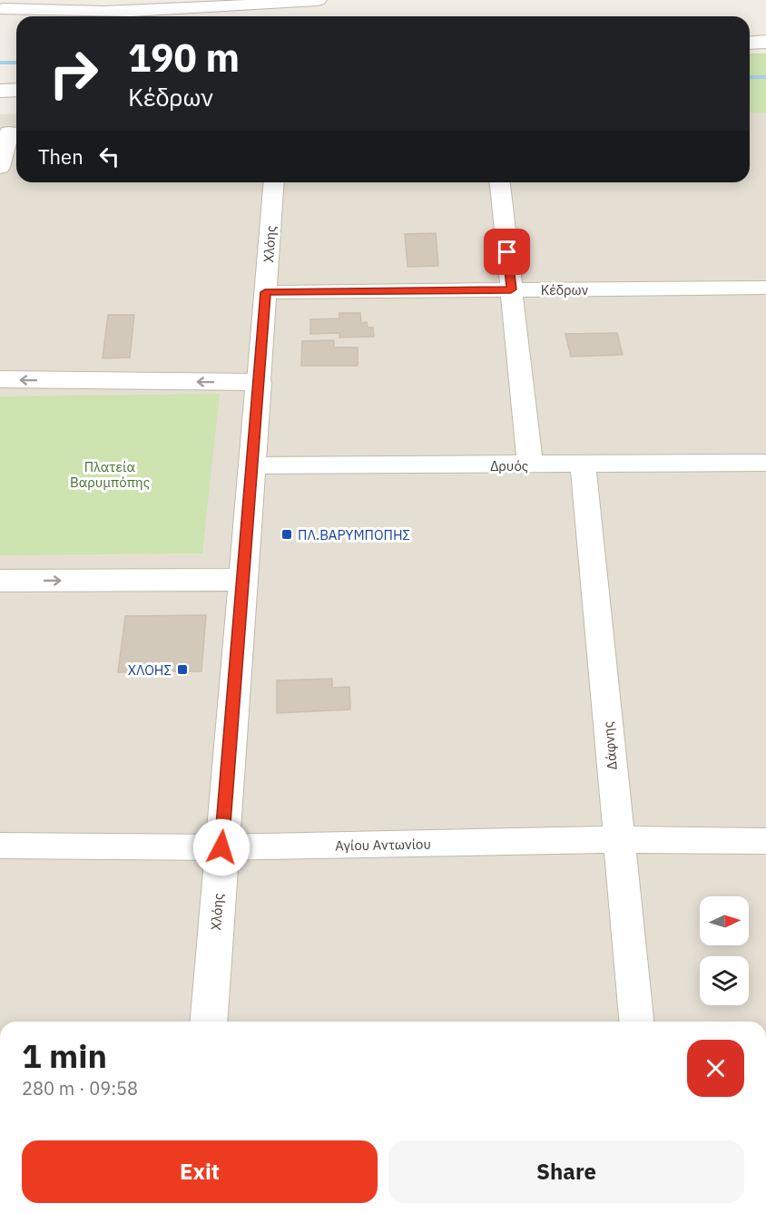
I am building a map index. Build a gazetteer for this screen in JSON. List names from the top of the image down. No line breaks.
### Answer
{"streets":{"street":["Χλόης","Κέδρων","Δρυός","Δάφνης","Αγίου Αντωνίου"]},"crossings":[["Χλόης","Κέδρων"],["Χλόης","Δρυός"],["Χλόης","Αγίου Αντωνίου"],["Δρυός","Δάφνης"],["Δάφνης","Αγίου Αντωνίου"]],"parks":["Πλατεία Βαρυμπόπης"],"places":{"transit":["ΠΛ.ΒΑΡΥΜΠΟΠΗΣ","ΧΛΟΗΣ"]},"north":"right","page":{"turn":["190 m","Κέδρων"],"then":"Then","heading":["1 min","280 m · 09:58"],"buttons":["Exit","Share"]}}
